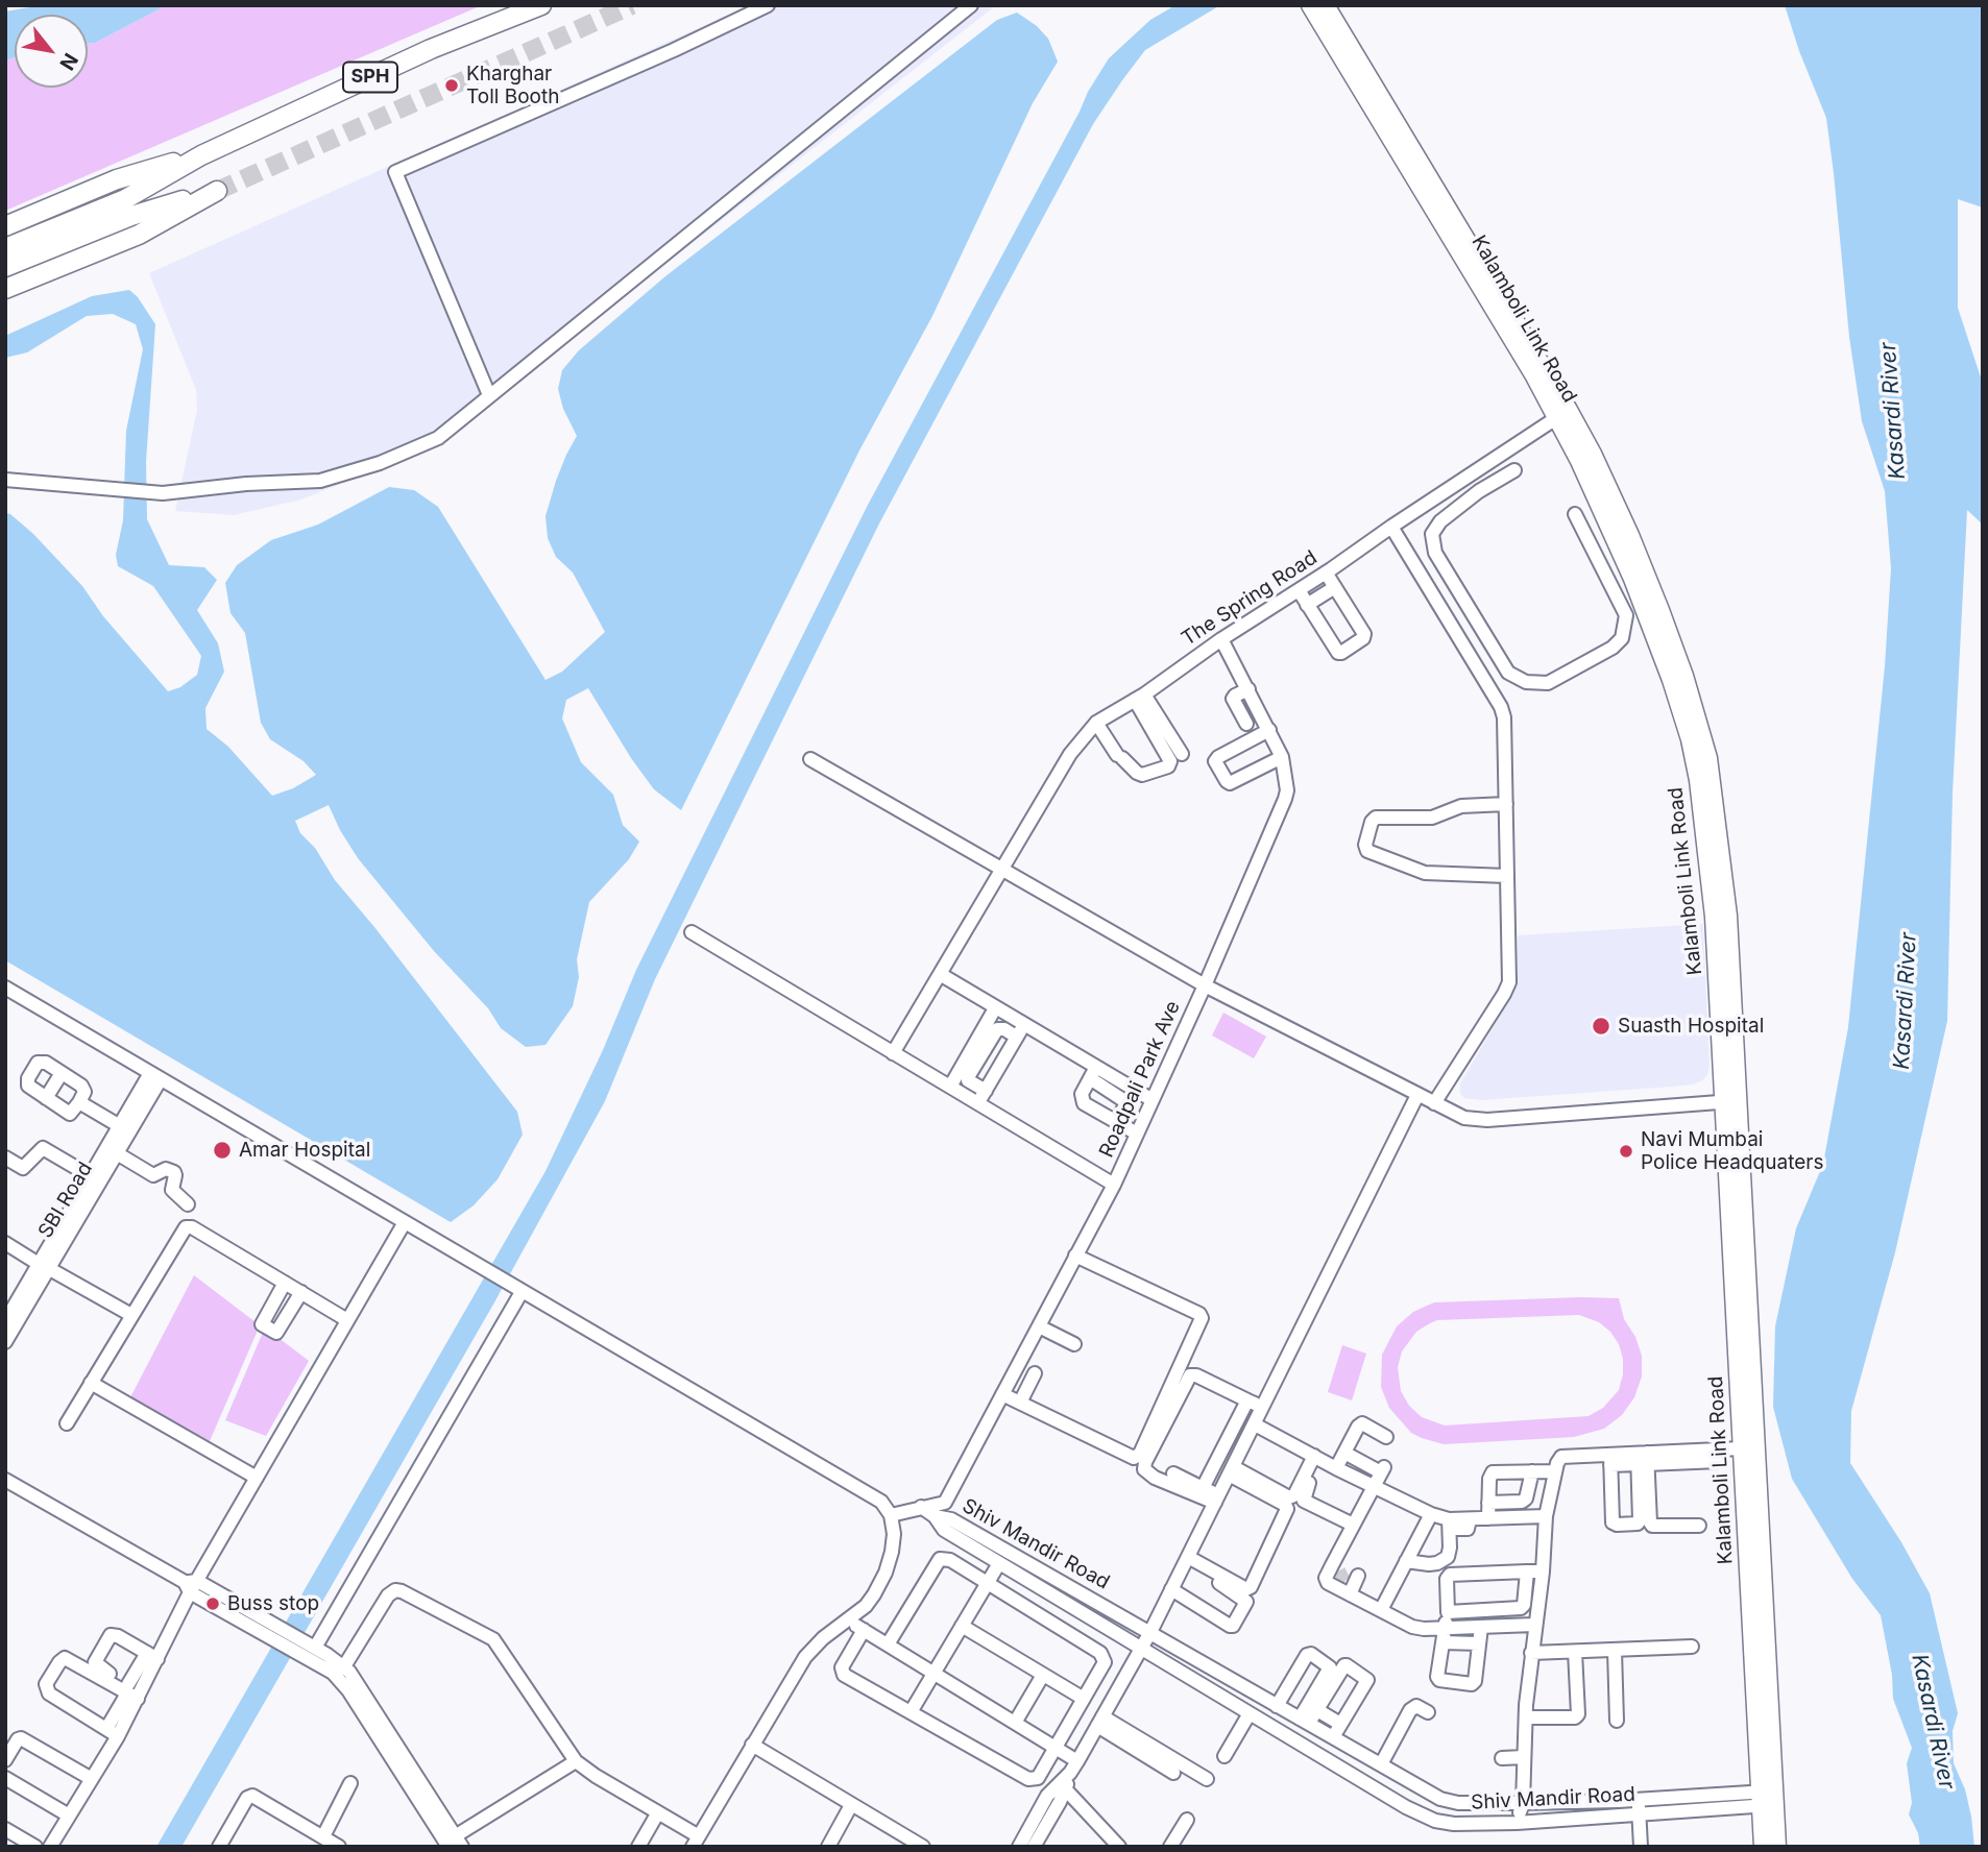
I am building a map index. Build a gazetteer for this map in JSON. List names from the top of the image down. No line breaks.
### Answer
{"streets":{"highway":["SPH"],"main road":["Kalamboli Link Road"],"street":["The Spring Road","Roadpali Park Ave","SBI Road","Shiv Mandir Road"]},"crossings":[["Kalamboli Link Road","The Spring Road"],["Kalamboli Link Road","Shiv Mandir Road"],["The Spring Road","Roadpali Park Ave"]],"water":["Kasardi River"],"places":["Kharghar Toll Booth","Suasth Hospital","Amar Hospital","Navi Mumbai Police Headquaters","Buss stop"],"north":"bottom right"}
